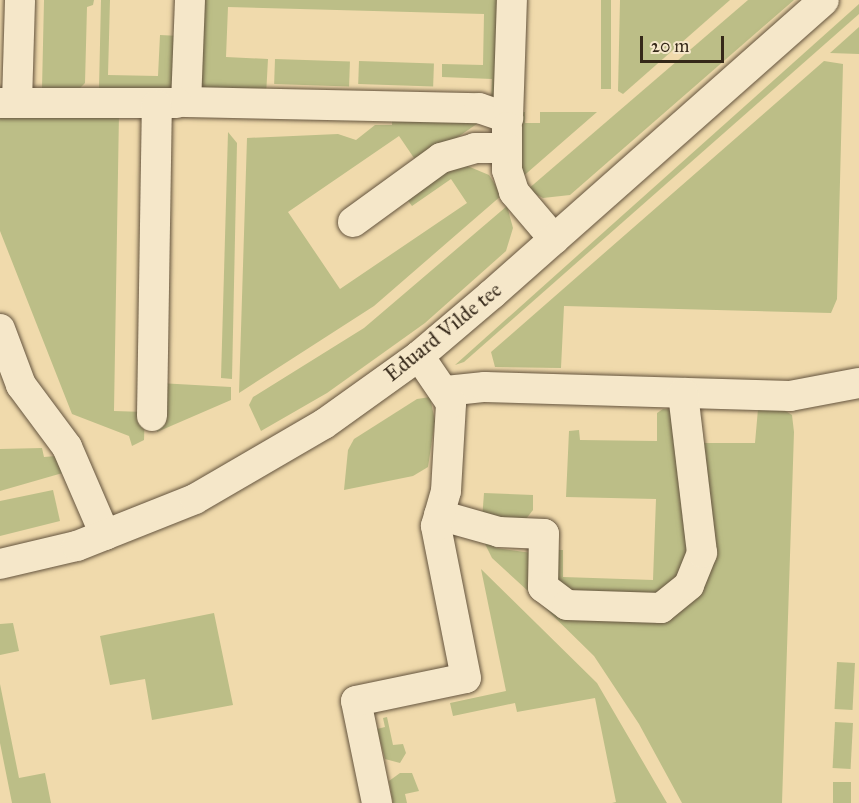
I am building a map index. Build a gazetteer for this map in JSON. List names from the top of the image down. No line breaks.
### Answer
{"streets":{"street":["Eduard Vilde tee"]},"scale_bar":"20 m"}
